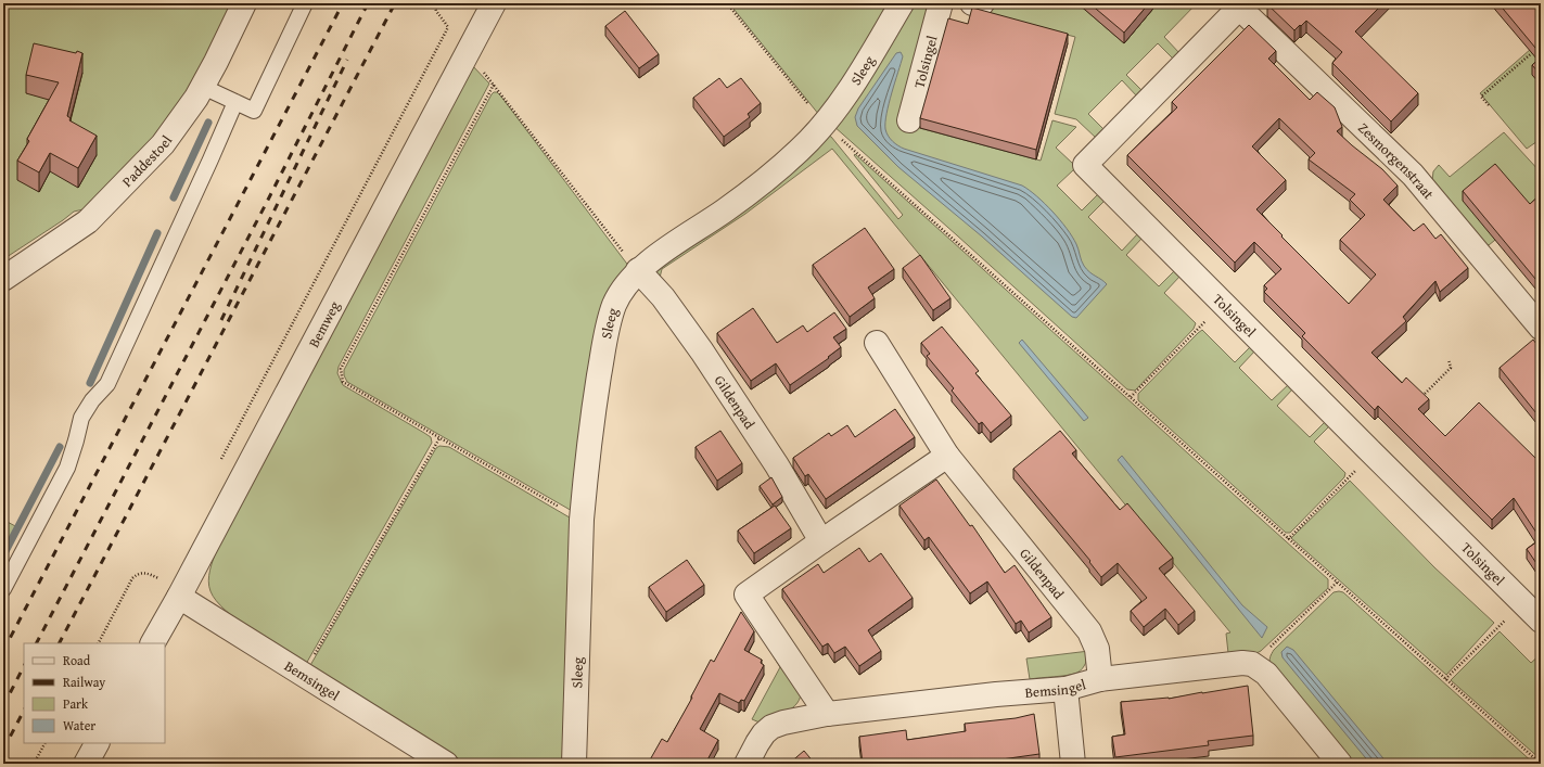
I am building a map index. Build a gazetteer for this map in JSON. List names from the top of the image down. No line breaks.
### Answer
{"streets":{"street":["Tolsingel","Sleeg","Paddestoel","Zesmorgenstraat","Bemweg","Gildenpad","Bemsingel"]},"crossings":[["Tolsingel","Zesmorgenstraat"],["Sleeg","Gildenpad"],["Bemweg","Bemsingel"],["Gildenpad","Bemsingel"]],"legend":["Road","Railway","Park","Water"]}
